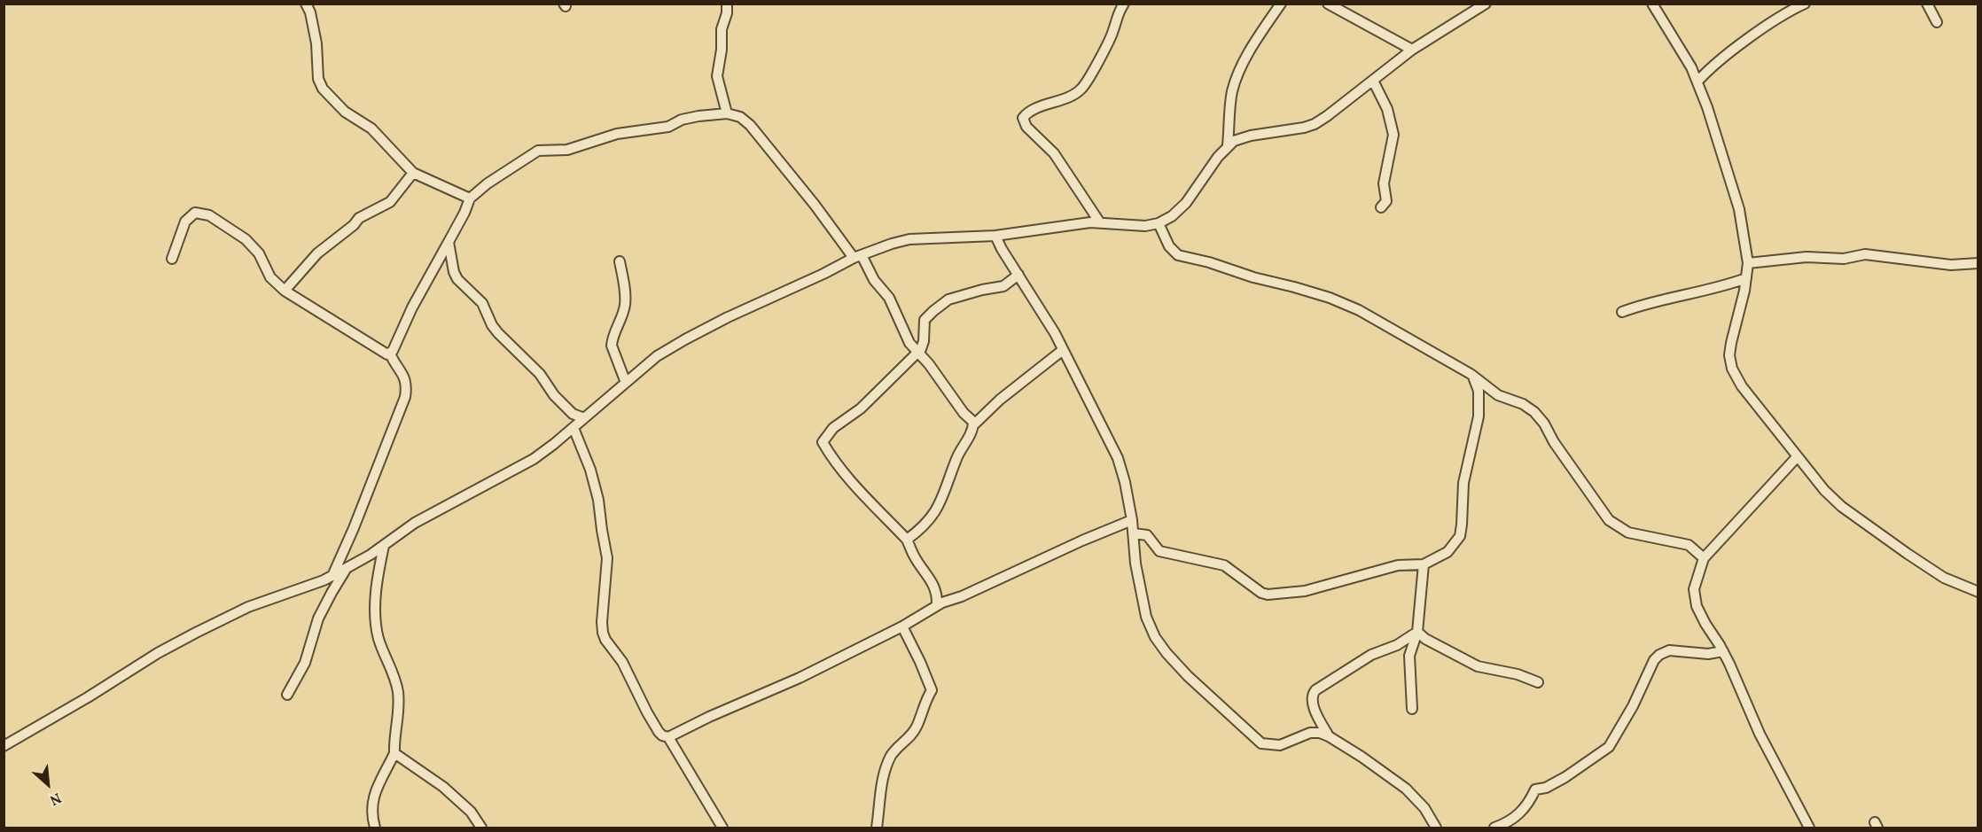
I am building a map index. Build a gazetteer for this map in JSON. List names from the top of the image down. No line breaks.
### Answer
{"north":"bottom right"}
